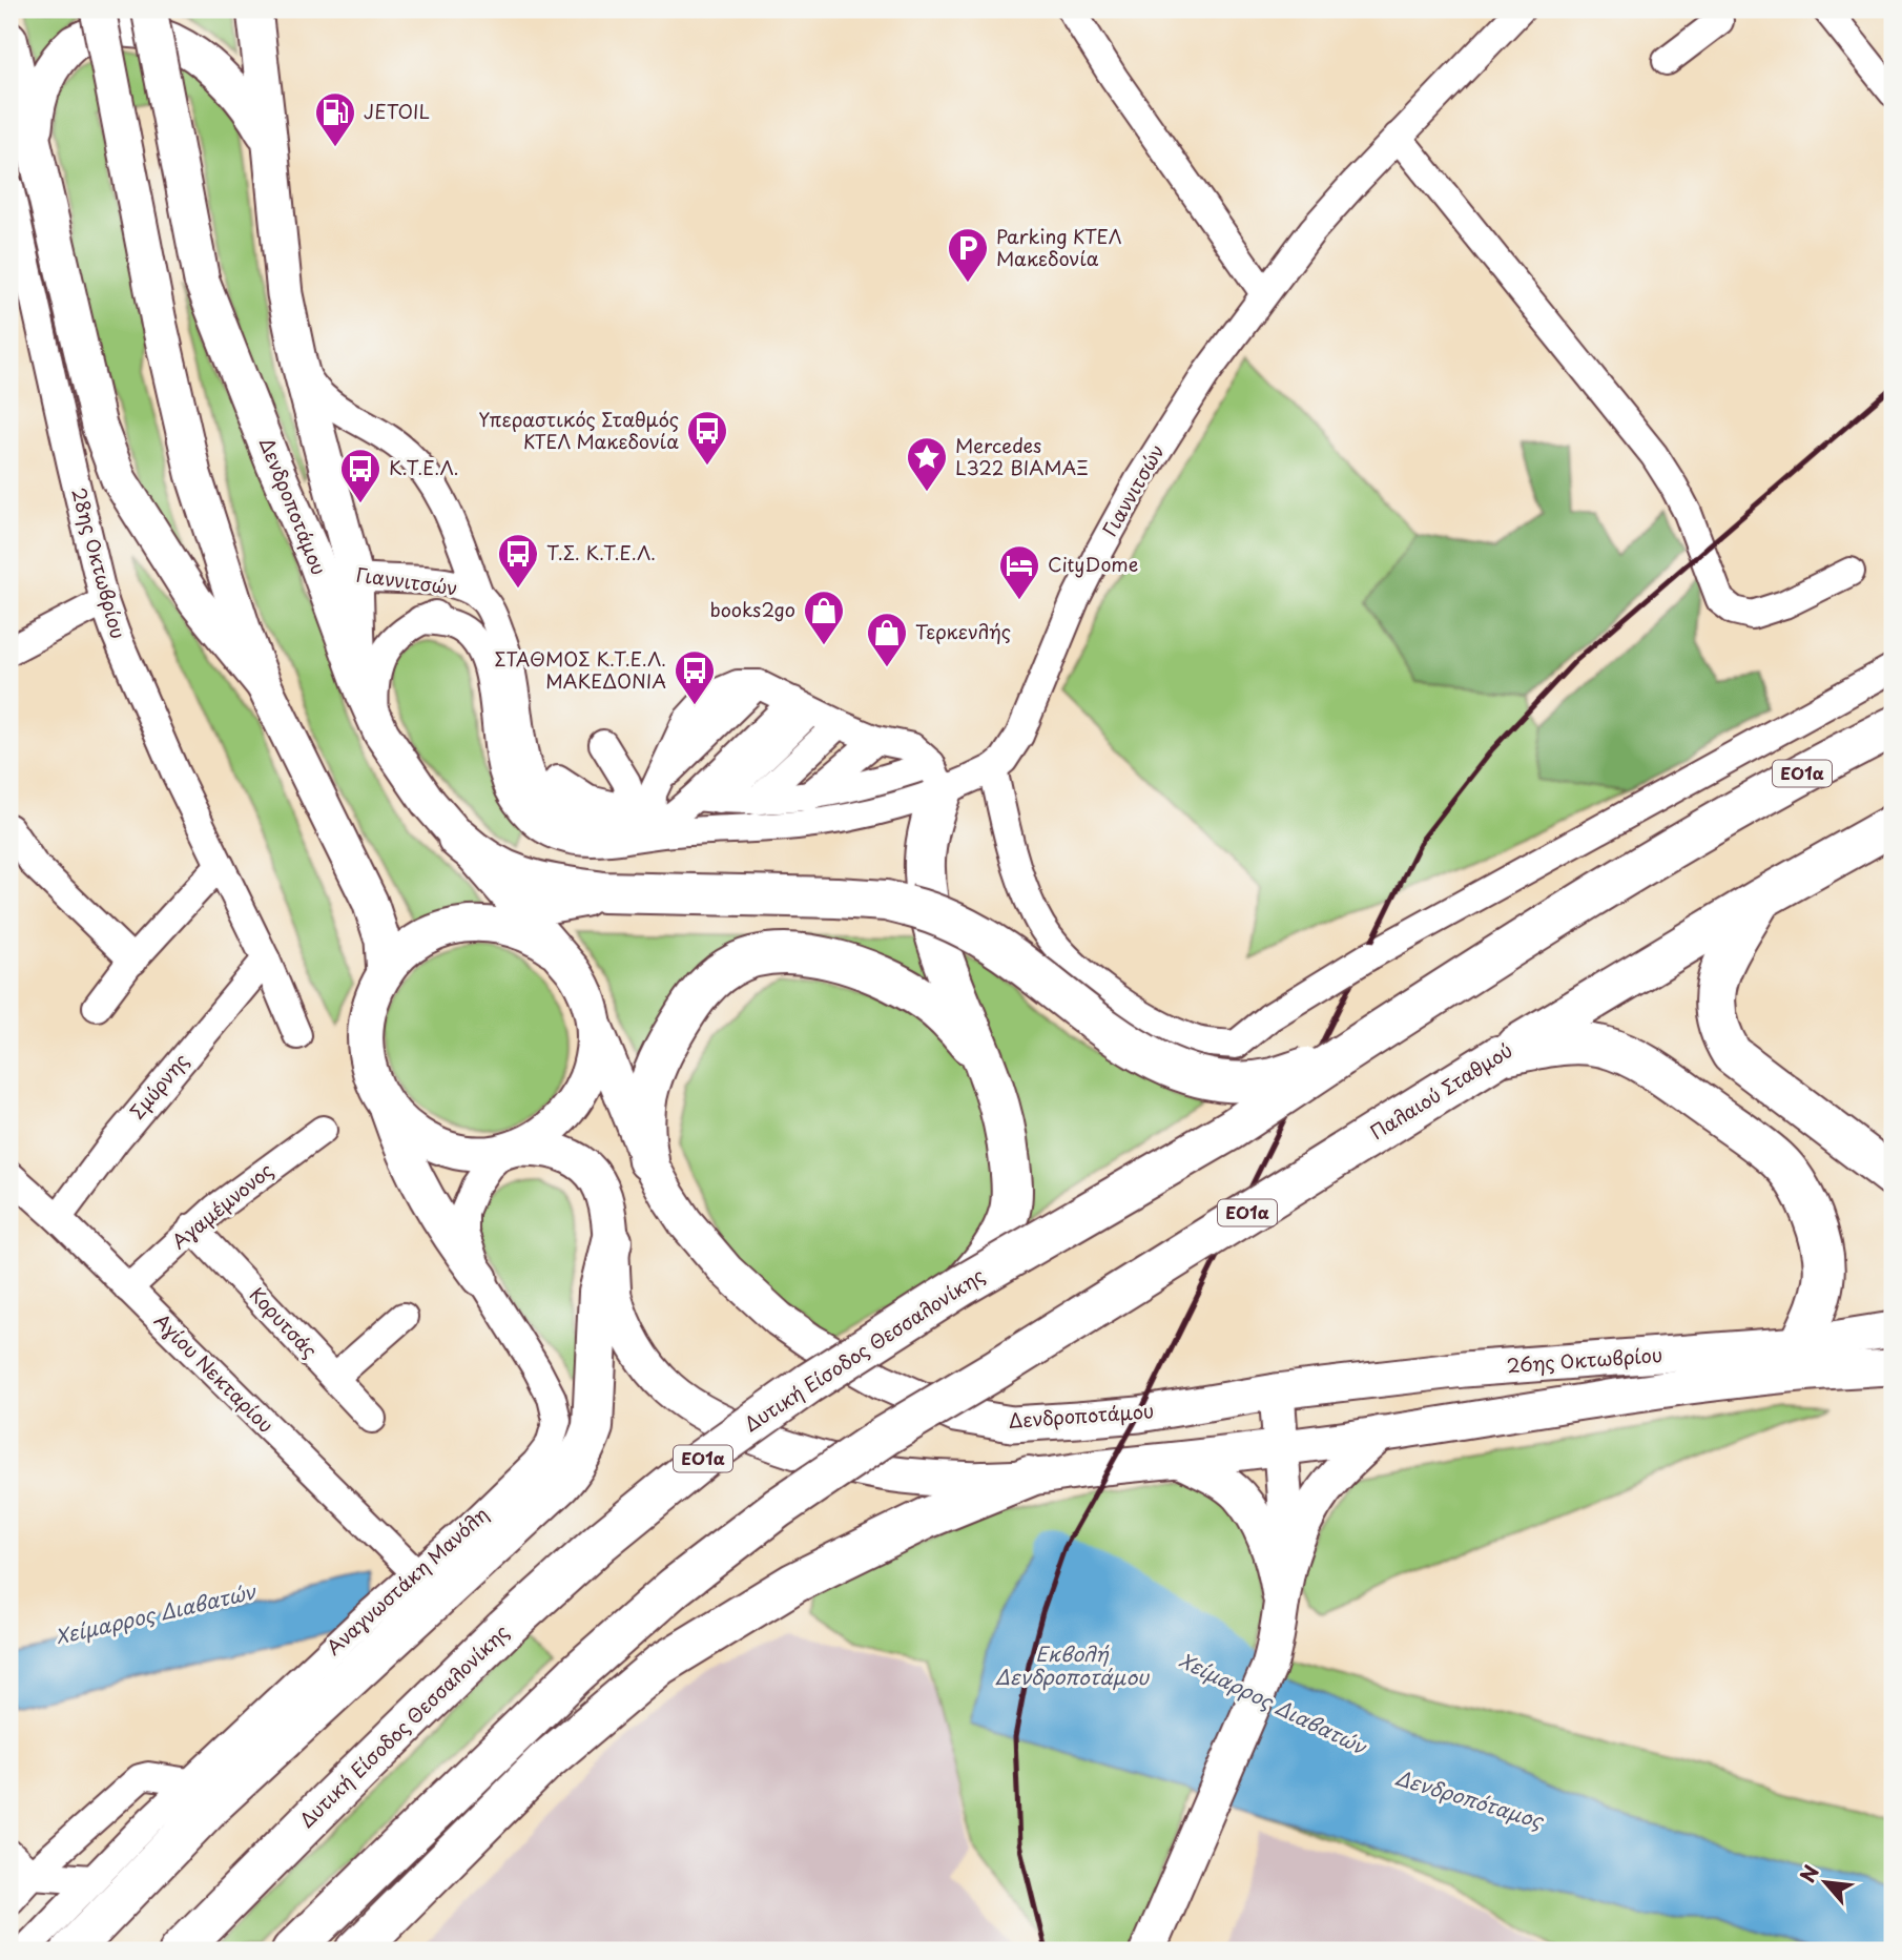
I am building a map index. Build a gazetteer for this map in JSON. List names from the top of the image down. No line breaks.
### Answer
{"streets":{"highway":["ΕΟ1α","Παλαιού Σταθμού","Δυτική Είσοδος Θεσσαλονίκης"],"main road":["Γιαννιτσών","Δενδροποτάμου","26ης Οκτωβρίου"],"street":["28ης Οκτωβρίου","Σμύρνης","Αγαμέμνονος","Κορυτσάς","Αγίου Νεκταρίου","Αναγνωστάκη Μανόλη"]},"crossings":[["Γιαννιτσών","Δενδροποτάμου"],["Δενδροποτάμου","26ης Οκτωβρίου"],["Δενδροποτάμου","Αναγνωστάκη Μανόλη"],["28ης Οκτωβρίου","Σμύρνης"],["ΕΟ1α","Δυτική Είσοδος Θεσσαλονίκης"],["Σμύρνης","Αγίου Νεκταρίου"],["Αγαμέμνονος","Κορυτσάς"],["Αγαμέμνονος","Αγίου Νεκταρίου"],["Αγίου Νεκταρίου","Αναγνωστάκη Μανόλη"]],"water":["Χείμαρρος Διαβατών","Εκβολή Δενδροποτάμου","Δενδροπόταμος"],"places":{"fuel station":["JETOIL"],"parking":["Parking ΚΤΕΛ Μακεδονία"],"bus stop":["Υπεραστικός Σταθμός ΚΤΕΛ Μακεδονία","Κ.Τ.Ε.Λ.","Τ.Σ. Κ.Τ.Ε.Λ.","ΣΤΑΘΜΟΣ Κ.Τ.Ε.Λ. ΜΑΚΕΔΟΝΙΑ"],"place":["Mercedes L322 ΒΙΑΜΑΞ"],"hotel":["CityDome"],"shop":["books2go","Τερκενλής"]},"north":"top left"}
